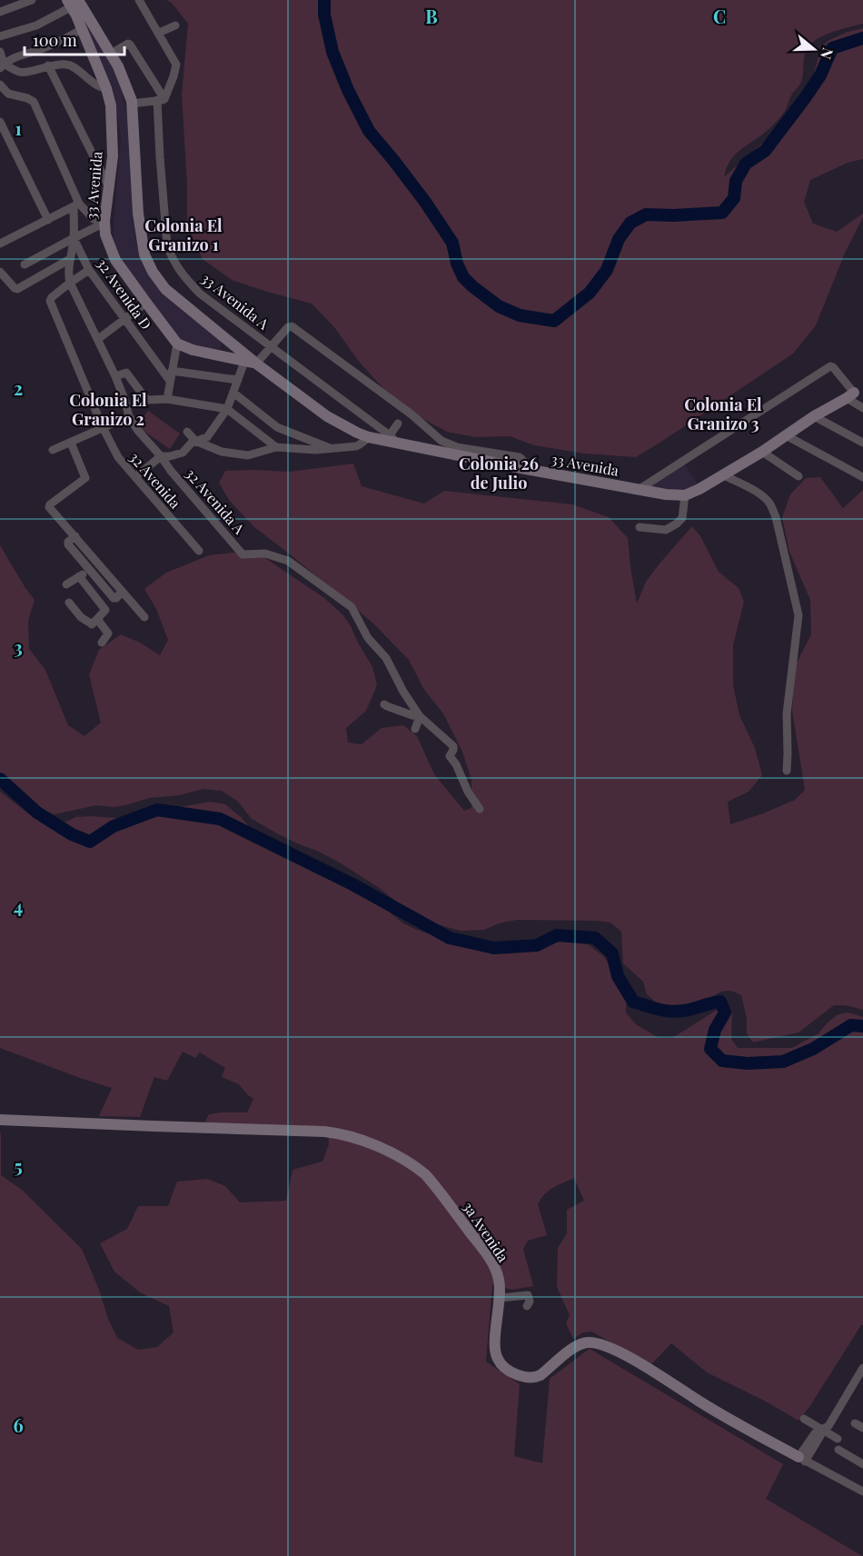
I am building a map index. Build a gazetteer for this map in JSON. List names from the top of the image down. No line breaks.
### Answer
{"streets":{"street":["33 Avenida","32 Avenida D","33 Avenida A","32 Avenida","32 Avenida A","3a Avenida"]},"crossings":[["33 Avenida","33 Avenida A"],["32 Avenida","32 Avenida A"]],"districts":["Colonia El Granizo 1","Colonia El Granizo 2","Colonia El Granizo 3","Colonia 26 de Julio"],"scale_bar":"100 m","north":"right","grid":{"columns":["B","C"],"rows":["1","2","3","4","5","6"]}}
